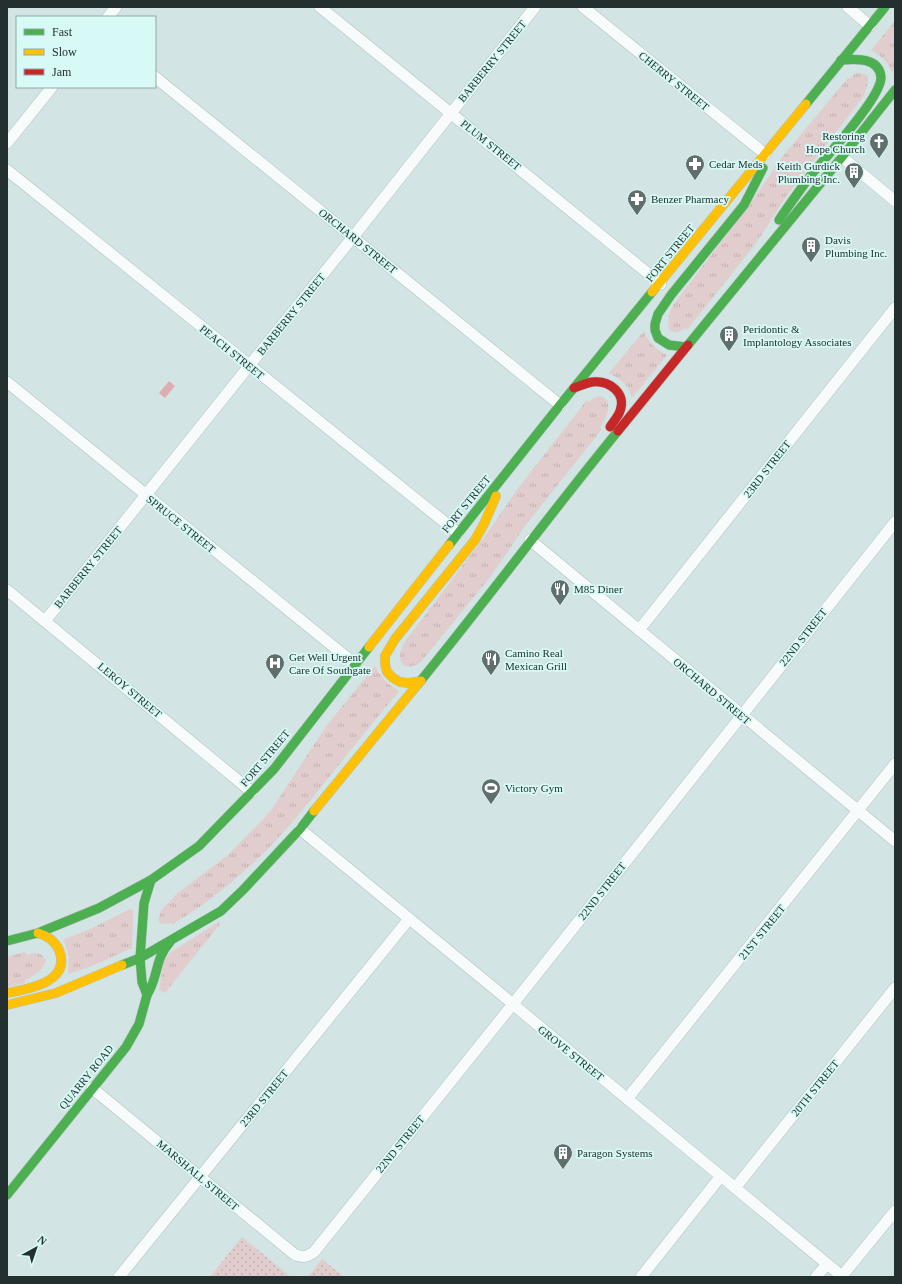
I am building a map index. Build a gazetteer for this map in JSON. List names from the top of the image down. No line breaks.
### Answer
{"streets":{"main road":["FORT STREET","QUARRY ROAD"],"street":["BARBERRY STREET","CHERRY STREET","PLUM STREET","ORCHARD STREET","PEACH STREET","23RD STREET","SPRUCE STREET","22ND STREET","LEROY STREET","21ST STREET","GROVE STREET","20TH STREET","MARSHALL STREET"]},"crossings":[["BARBERRY STREET","PLUM STREET"],["BARBERRY STREET","ORCHARD STREET"],["BARBERRY STREET","PEACH STREET"],["BARBERRY STREET","SPRUCE STREET"],["BARBERRY STREET","LEROY STREET"],["CHERRY STREET","FORT STREET"],["PLUM STREET","FORT STREET"],["ORCHARD STREET","FORT STREET"],["ORCHARD STREET","23RD STREET"],["ORCHARD STREET","22ND STREET"],["ORCHARD STREET","21ST STREET"],["FORT STREET","PEACH STREET"],["FORT STREET","SPRUCE STREET"],["FORT STREET","LEROY STREET"],["23RD STREET","GROVE STREET"],["23RD STREET","MARSHALL STREET"],["22ND STREET","GROVE STREET"],["22ND STREET","MARSHALL STREET"],["21ST STREET","GROVE STREET"],["GROVE STREET","20TH STREET"],["QUARRY ROAD","MARSHALL STREET"]],"places":{"church":["Restoring Hope Church"],"pharmacy":["Cedar Meds","Benzer Pharmacy"],"building":["Keith Gurdick Plumbing Inc.","Davis Plumbing Inc.","Peridontic & Implantology Associates","Paragon Systems"],"restaurant":["M85 Diner","Camino Real Mexican Grill"],"hospital":["Get Well Urgent Care Of Southgate"],"sports":["Victory Gym"]},"legend":["Fast","Slow","Jam"],"north":"top right"}
